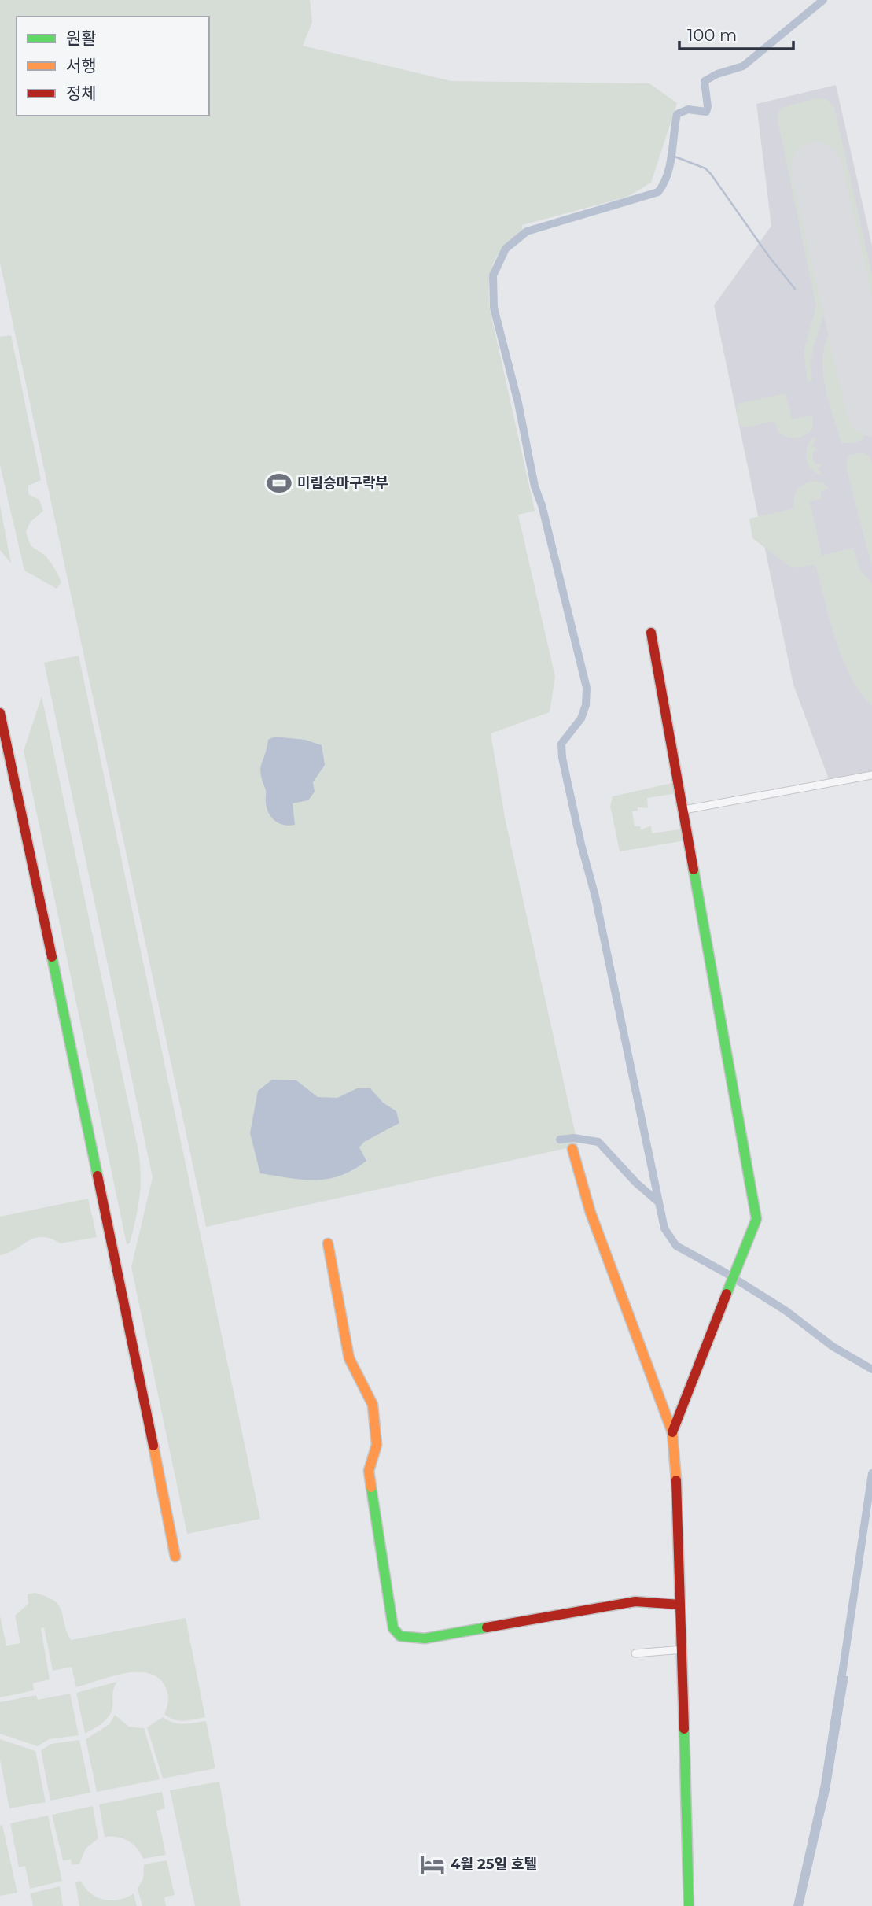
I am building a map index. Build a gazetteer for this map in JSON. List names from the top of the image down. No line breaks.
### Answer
{"places":{"sports":["미림승마구락부"],"hotel":["4월 25일 호텔"]},"legend":["원활","서행","정체"],"scale_bar":"100 m"}
